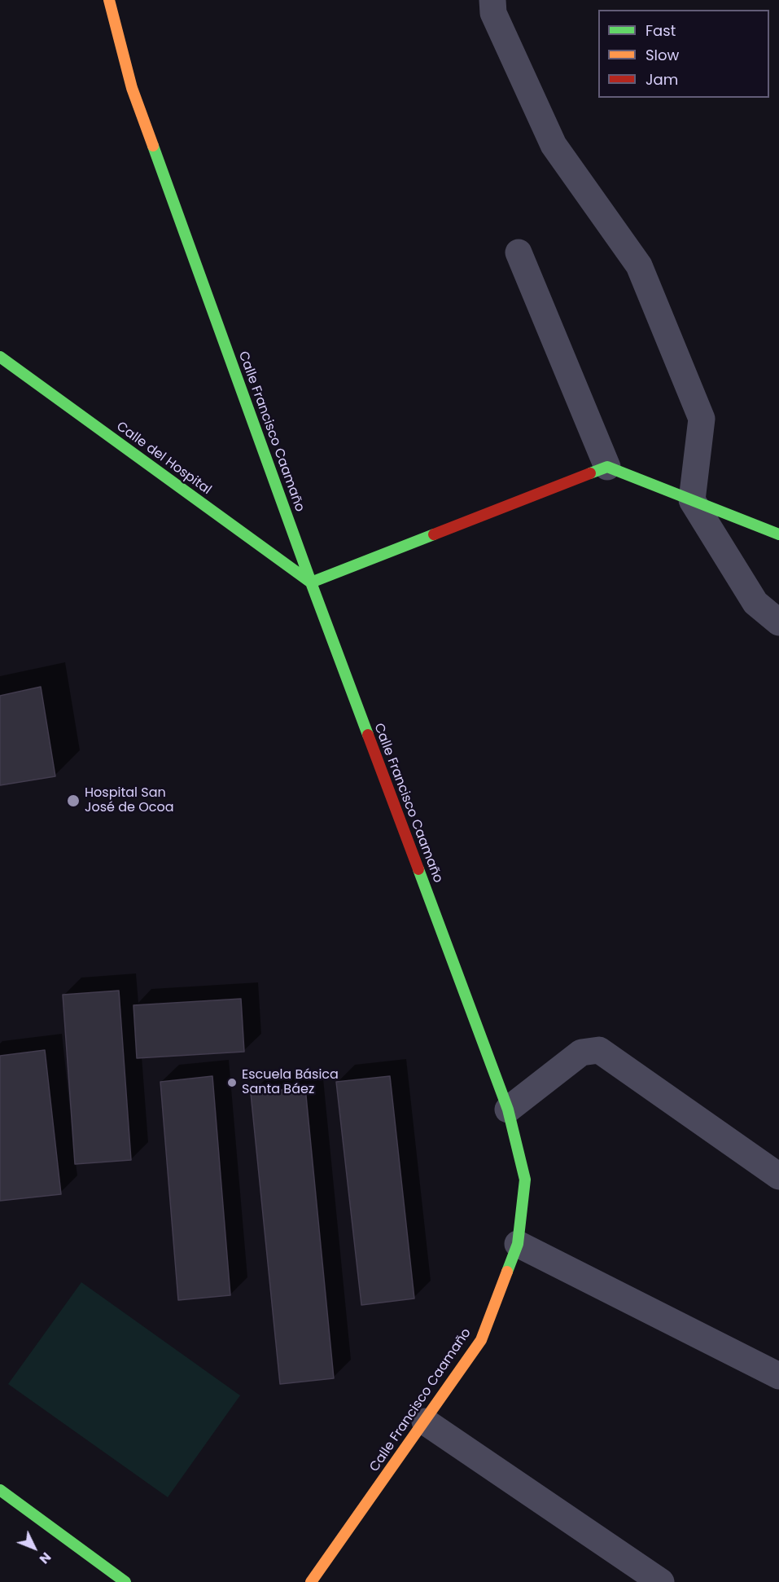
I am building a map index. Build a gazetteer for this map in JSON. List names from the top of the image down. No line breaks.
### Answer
{"streets":{"main road":["Calle Francisco Caamaño","Calle del Hospital"]},"crossings":[["Calle Francisco Caamaño","Calle del Hospital"]],"places":["Hospital San José de Ocoa","Escuela Básica Santa Báez"],"legend":["Fast","Slow","Jam"],"north":"bottom right"}
